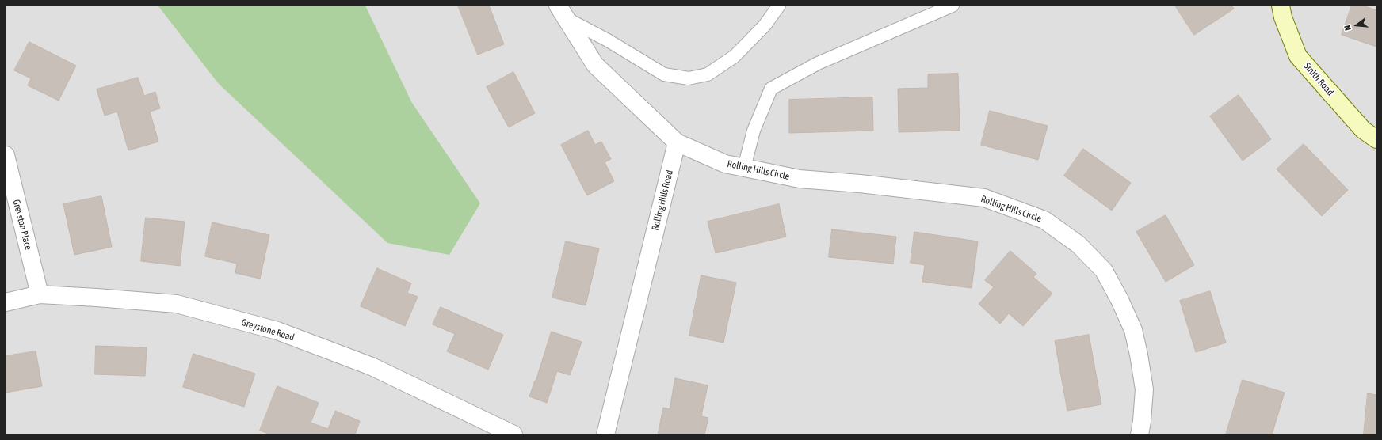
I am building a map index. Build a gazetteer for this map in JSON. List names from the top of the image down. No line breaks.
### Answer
{"streets":{"street":["Smith Road","Rolling Hills Circle","Rolling Hills Road","Greyston Place","Greystone Road"]},"crossings":[["Rolling Hills Circle","Rolling Hills Road"],["Greyston Place","Greystone Road"]],"north":"left"}
